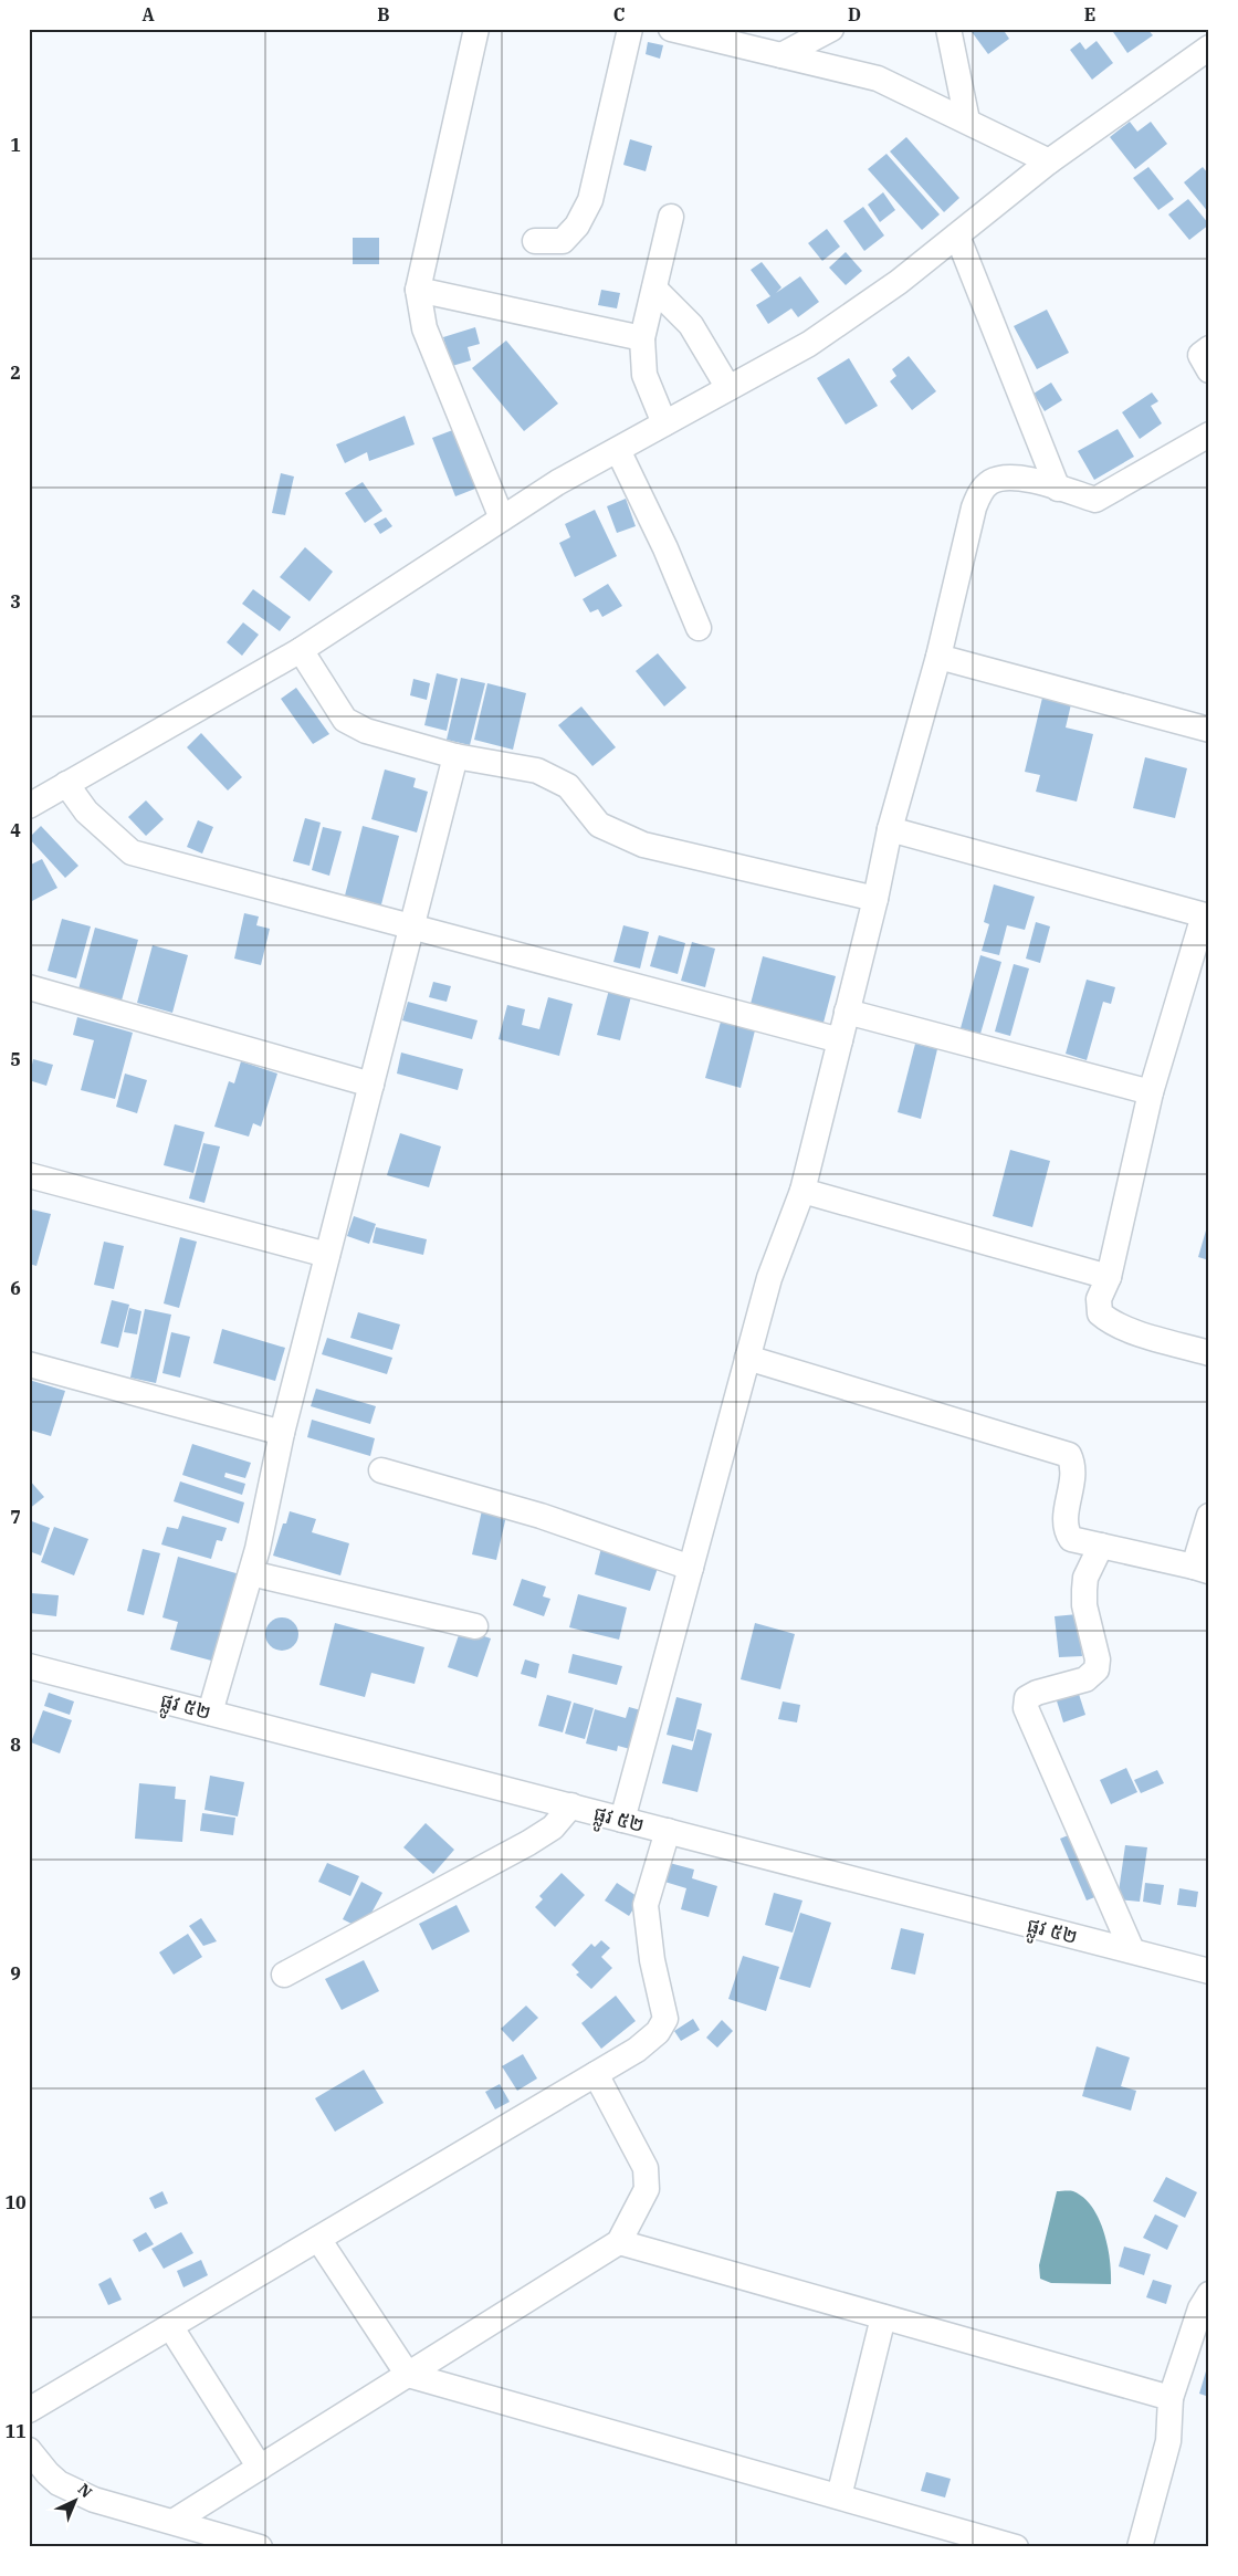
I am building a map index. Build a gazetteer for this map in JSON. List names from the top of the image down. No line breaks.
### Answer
{"streets":{"street":["ផ្លូវ ៥២"]},"north":"top right","grid":{"columns":["A","B","C","D","E"],"rows":["1","2","3","4","5","6","7","8","9","10","11"]}}
